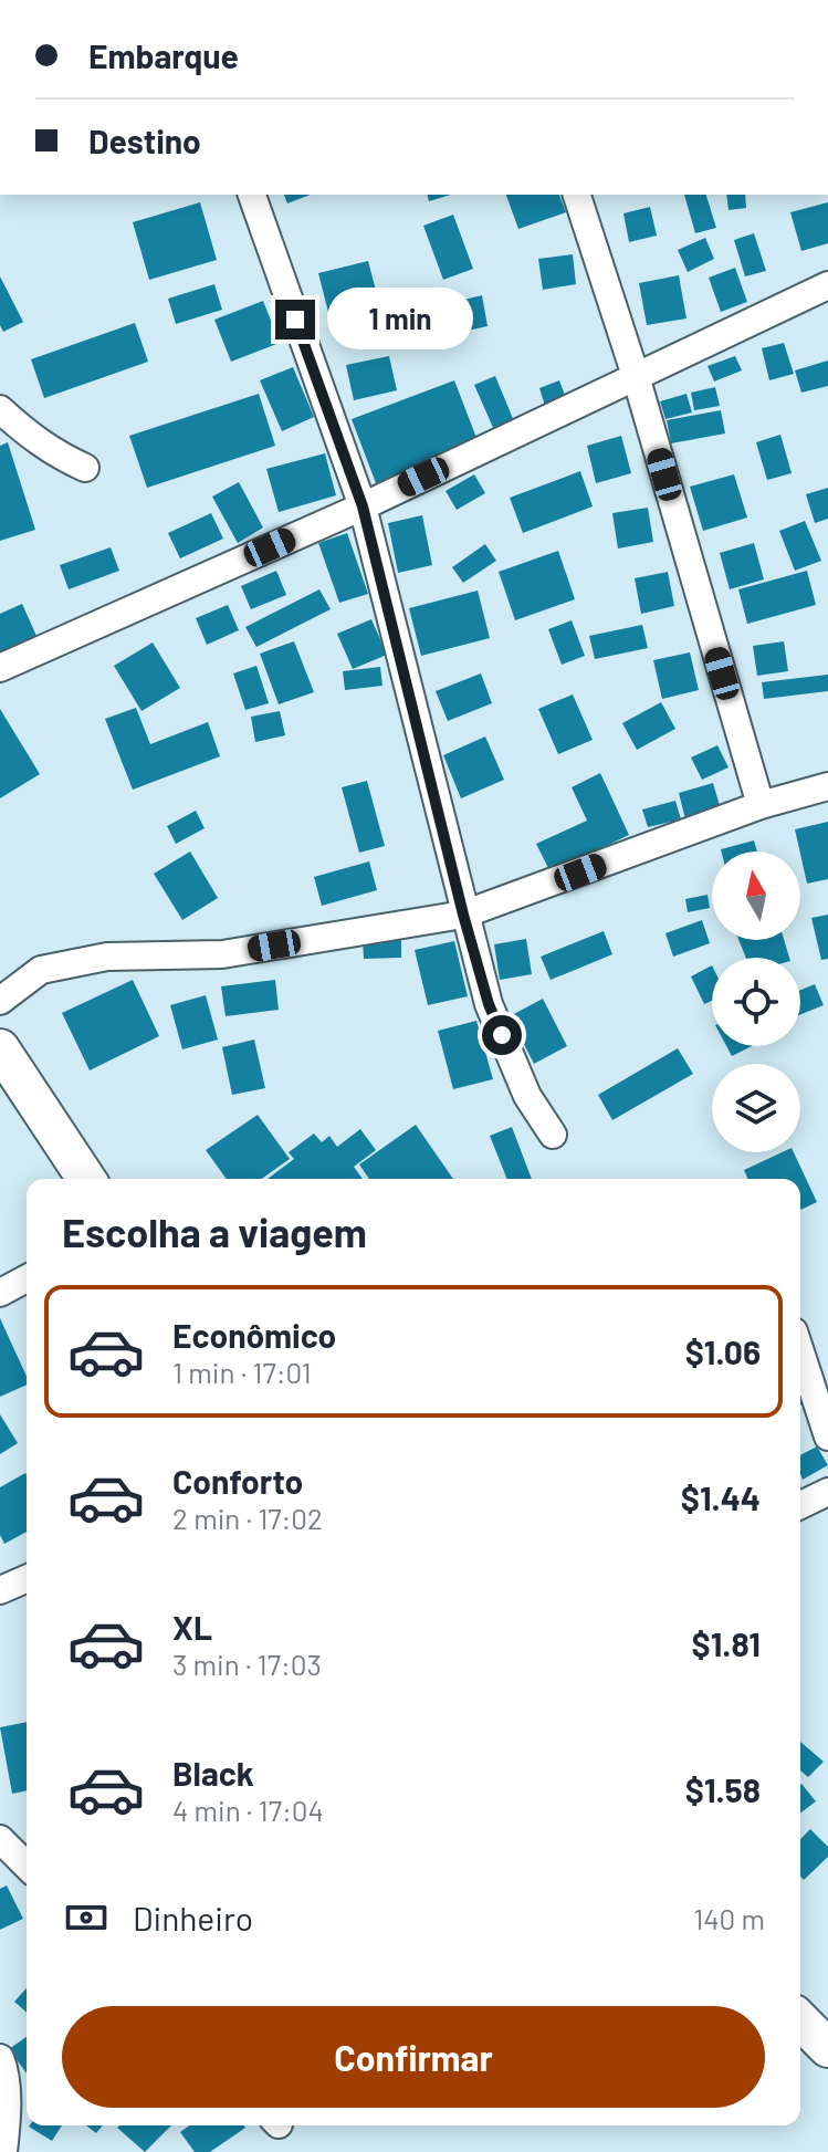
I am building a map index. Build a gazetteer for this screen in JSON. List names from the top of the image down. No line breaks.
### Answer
{"north":"top","page":{"banner":["Embarque","Destino"],"bubble":"1 min","heading":"Escolha a viagem","list":[{"name":"Econômico","note":"1 min · 17:01","value":"$1.06"},{"name":"Conforto","note":"2 min · 17:02","value":"$1.44"},{"name":"XL","note":"3 min · 17:03","value":"$1.81"},{"name":"Black","note":"4 min · 17:04","value":"$1.58"}],"pay":["Dinheiro","140 m"],"buttons":"Confirmar"}}
